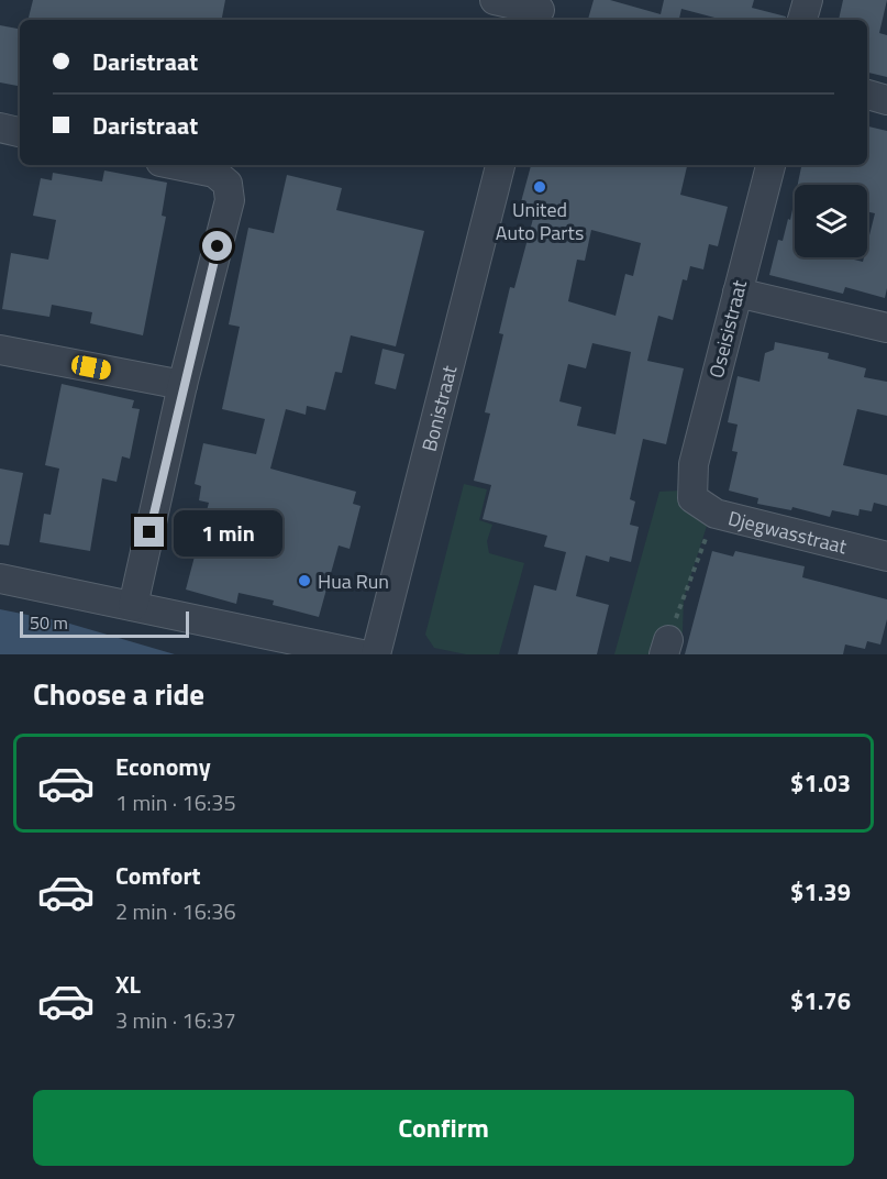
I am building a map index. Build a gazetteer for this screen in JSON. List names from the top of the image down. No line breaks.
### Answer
{"streets":{"street":["Oseisistraat","Bonistraat","Djegwasstraat"]},"crossings":[["Oseisistraat","Djegwasstraat"]],"places":["United Auto Parts","Hua Run"],"scale_bar":"50 m","page":{"banner":["Daristraat","Daristraat"],"bubble":"1 min","scale":"50 m","heading":"Choose a ride","list":[{"name":"Economy","note":"1 min · 16:35","value":"$1.03"},{"name":"Comfort","note":"2 min · 16:36","value":"$1.39"},{"name":"XL","note":"3 min · 16:37","value":"$1.76"}],"buttons":"Confirm"}}
